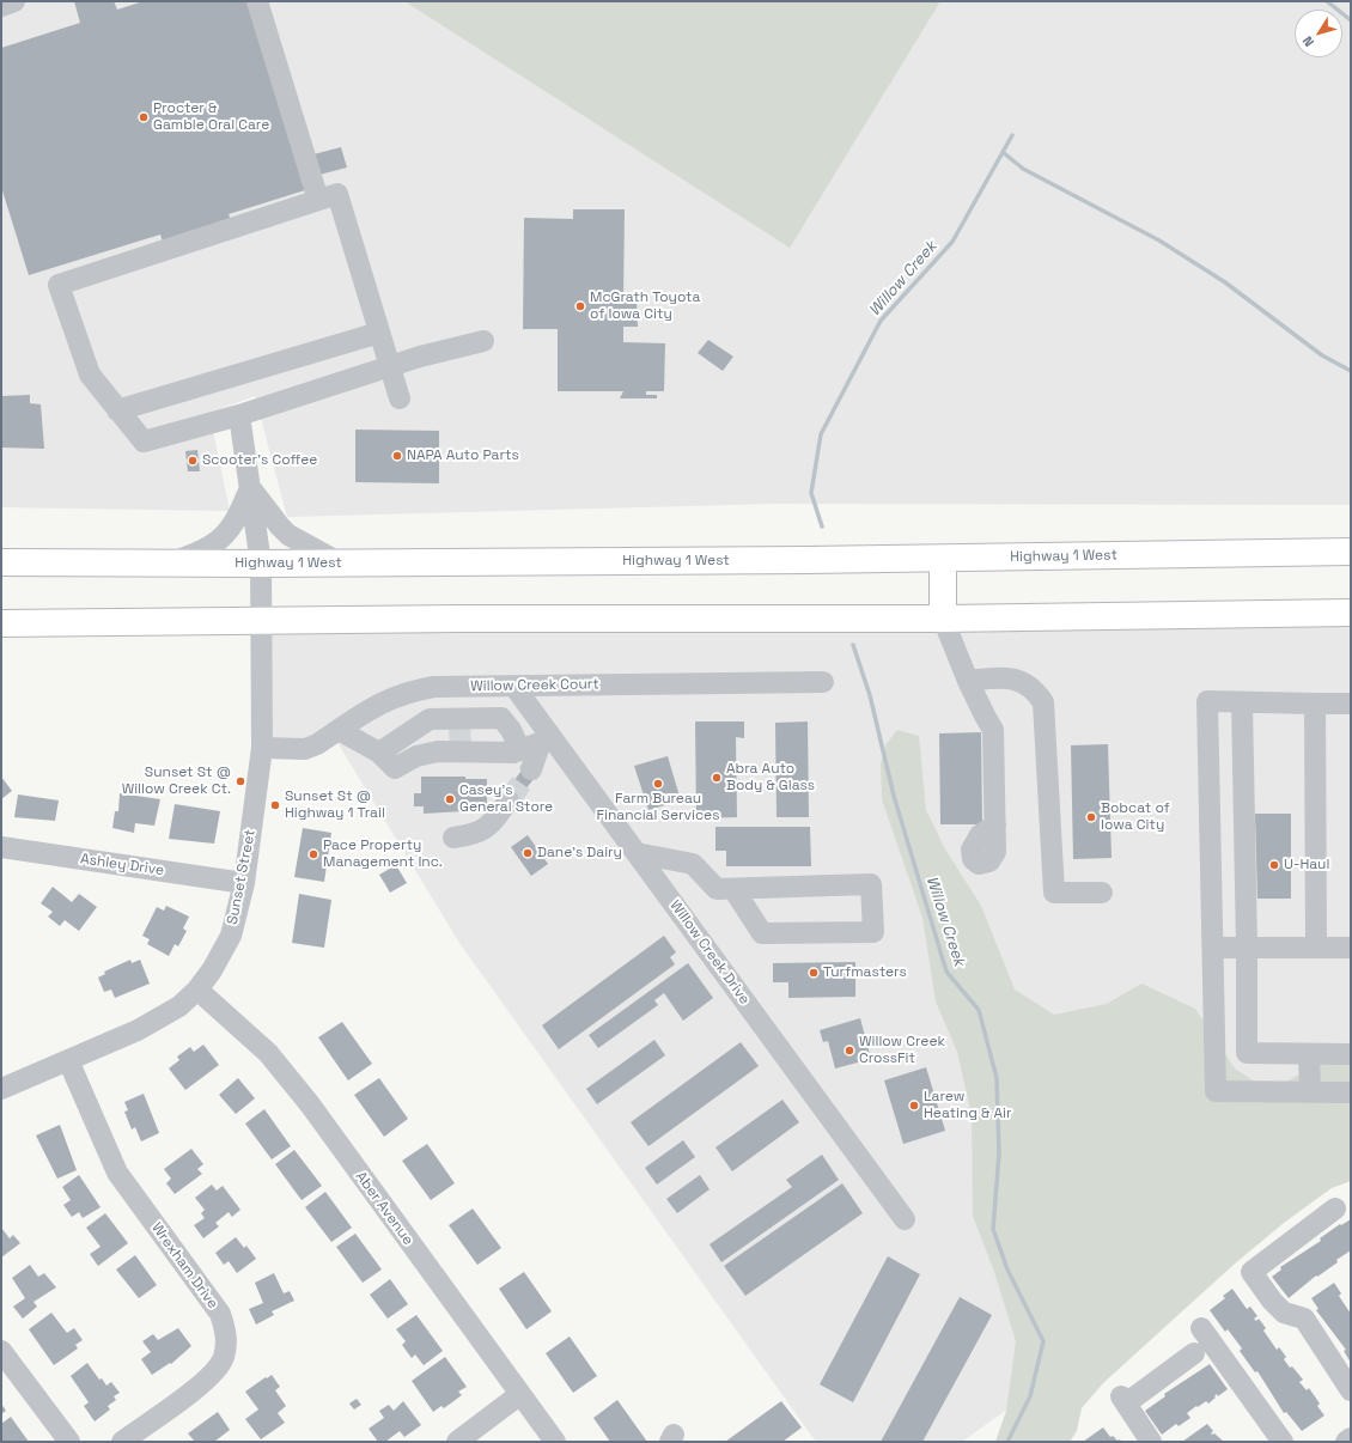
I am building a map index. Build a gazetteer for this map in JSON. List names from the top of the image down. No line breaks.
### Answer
{"streets":{"main road":["Highway 1 West"],"street":["Willow Creek Court","Ashley Drive","Sunset Street","Willow Creek Drive","Aber Avenue","Wrexham Drive"]},"crossings":[["Highway 1 West","Sunset Street"],["Willow Creek Court","Sunset Street"],["Willow Creek Court","Willow Creek Drive"],["Ashley Drive","Sunset Street"],["Sunset Street","Aber Avenue"],["Sunset Street","Wrexham Drive"]],"water":["Willow Creek"],"places":["Procter & Gamble Oral Care","McGrath Toyota of Iowa City","NAPA Auto Parts","Scooter's Coffee","Abra Auto Body & Glass","Sunset St @ Willow Creek Ct.","Farm Bureau Financial Services","Casey's General Store","Sunset St @ Highway 1 Trail","Bobcat of Iowa City","Dane's Dairy","Pace Property Management Inc.","U-Haul","Turfmasters","Willow Creek CrossFit","Larew Heating & Air"],"north":"bottom left"}
